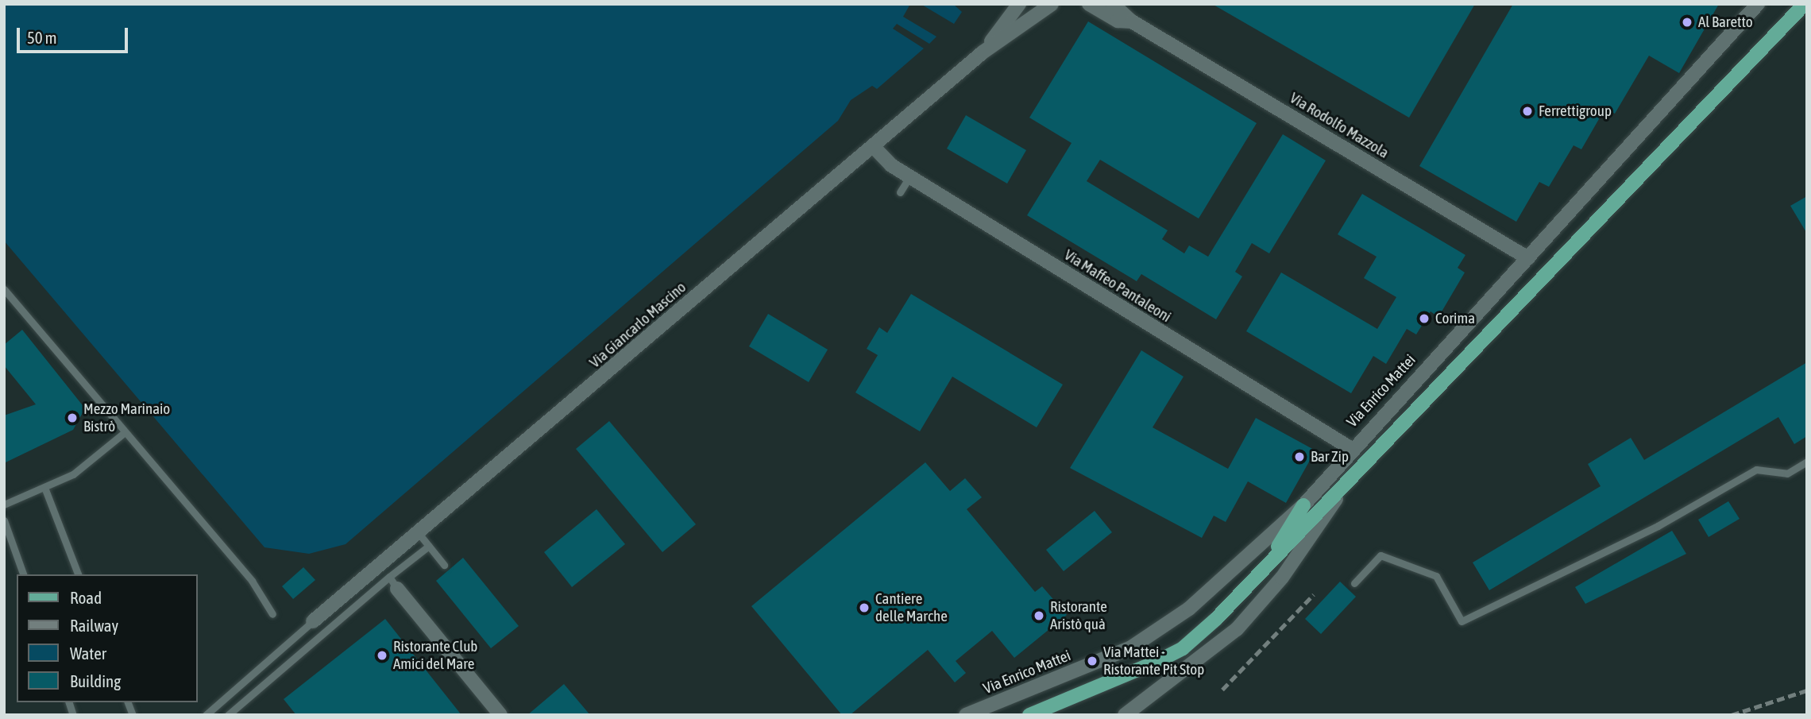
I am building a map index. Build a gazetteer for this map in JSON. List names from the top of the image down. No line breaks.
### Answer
{"streets":{"street":["Via Rodolfo Mazzola","Via Maffeo Pantaleoni","Via Giancarlo Mascino","Via Enrico Mattei"]},"crossings":[["Via Rodolfo Mazzola","Via Enrico Mattei"],["Via Maffeo Pantaleoni","Via Giancarlo Mascino"],["Via Maffeo Pantaleoni","Via Enrico Mattei"]],"places":["Al Baretto","Ferrettigroup","Corima","Mezzo Marinaio Bistrò","Bar Zip","Cantiere delle Marche","Ristorante Aristò quà","Ristorante Club Amici del Mare","Via Mattei - Ristorante Pit Stop"],"legend":["Road","Railway","Water","Building"],"scale_bar":"50 m"}
